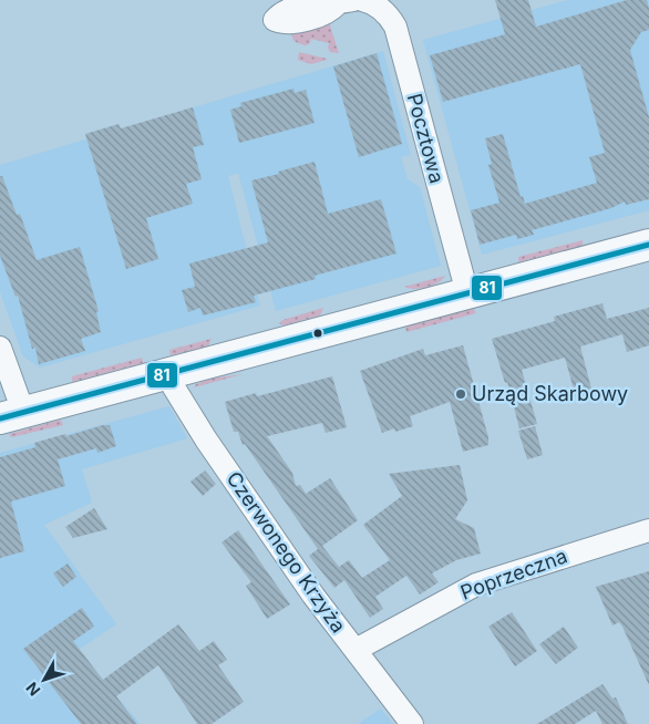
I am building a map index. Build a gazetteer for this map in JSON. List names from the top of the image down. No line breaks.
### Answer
{"streets":{"street":["Pocztowa","Czerwonego Krzyża","Poprzeczna"]},"crossings":[["Czerwonego Krzyża","Poprzeczna"]],"places":["Urząd Skarbowy"],"lines":["transit line 81"],"north":"bottom left"}
